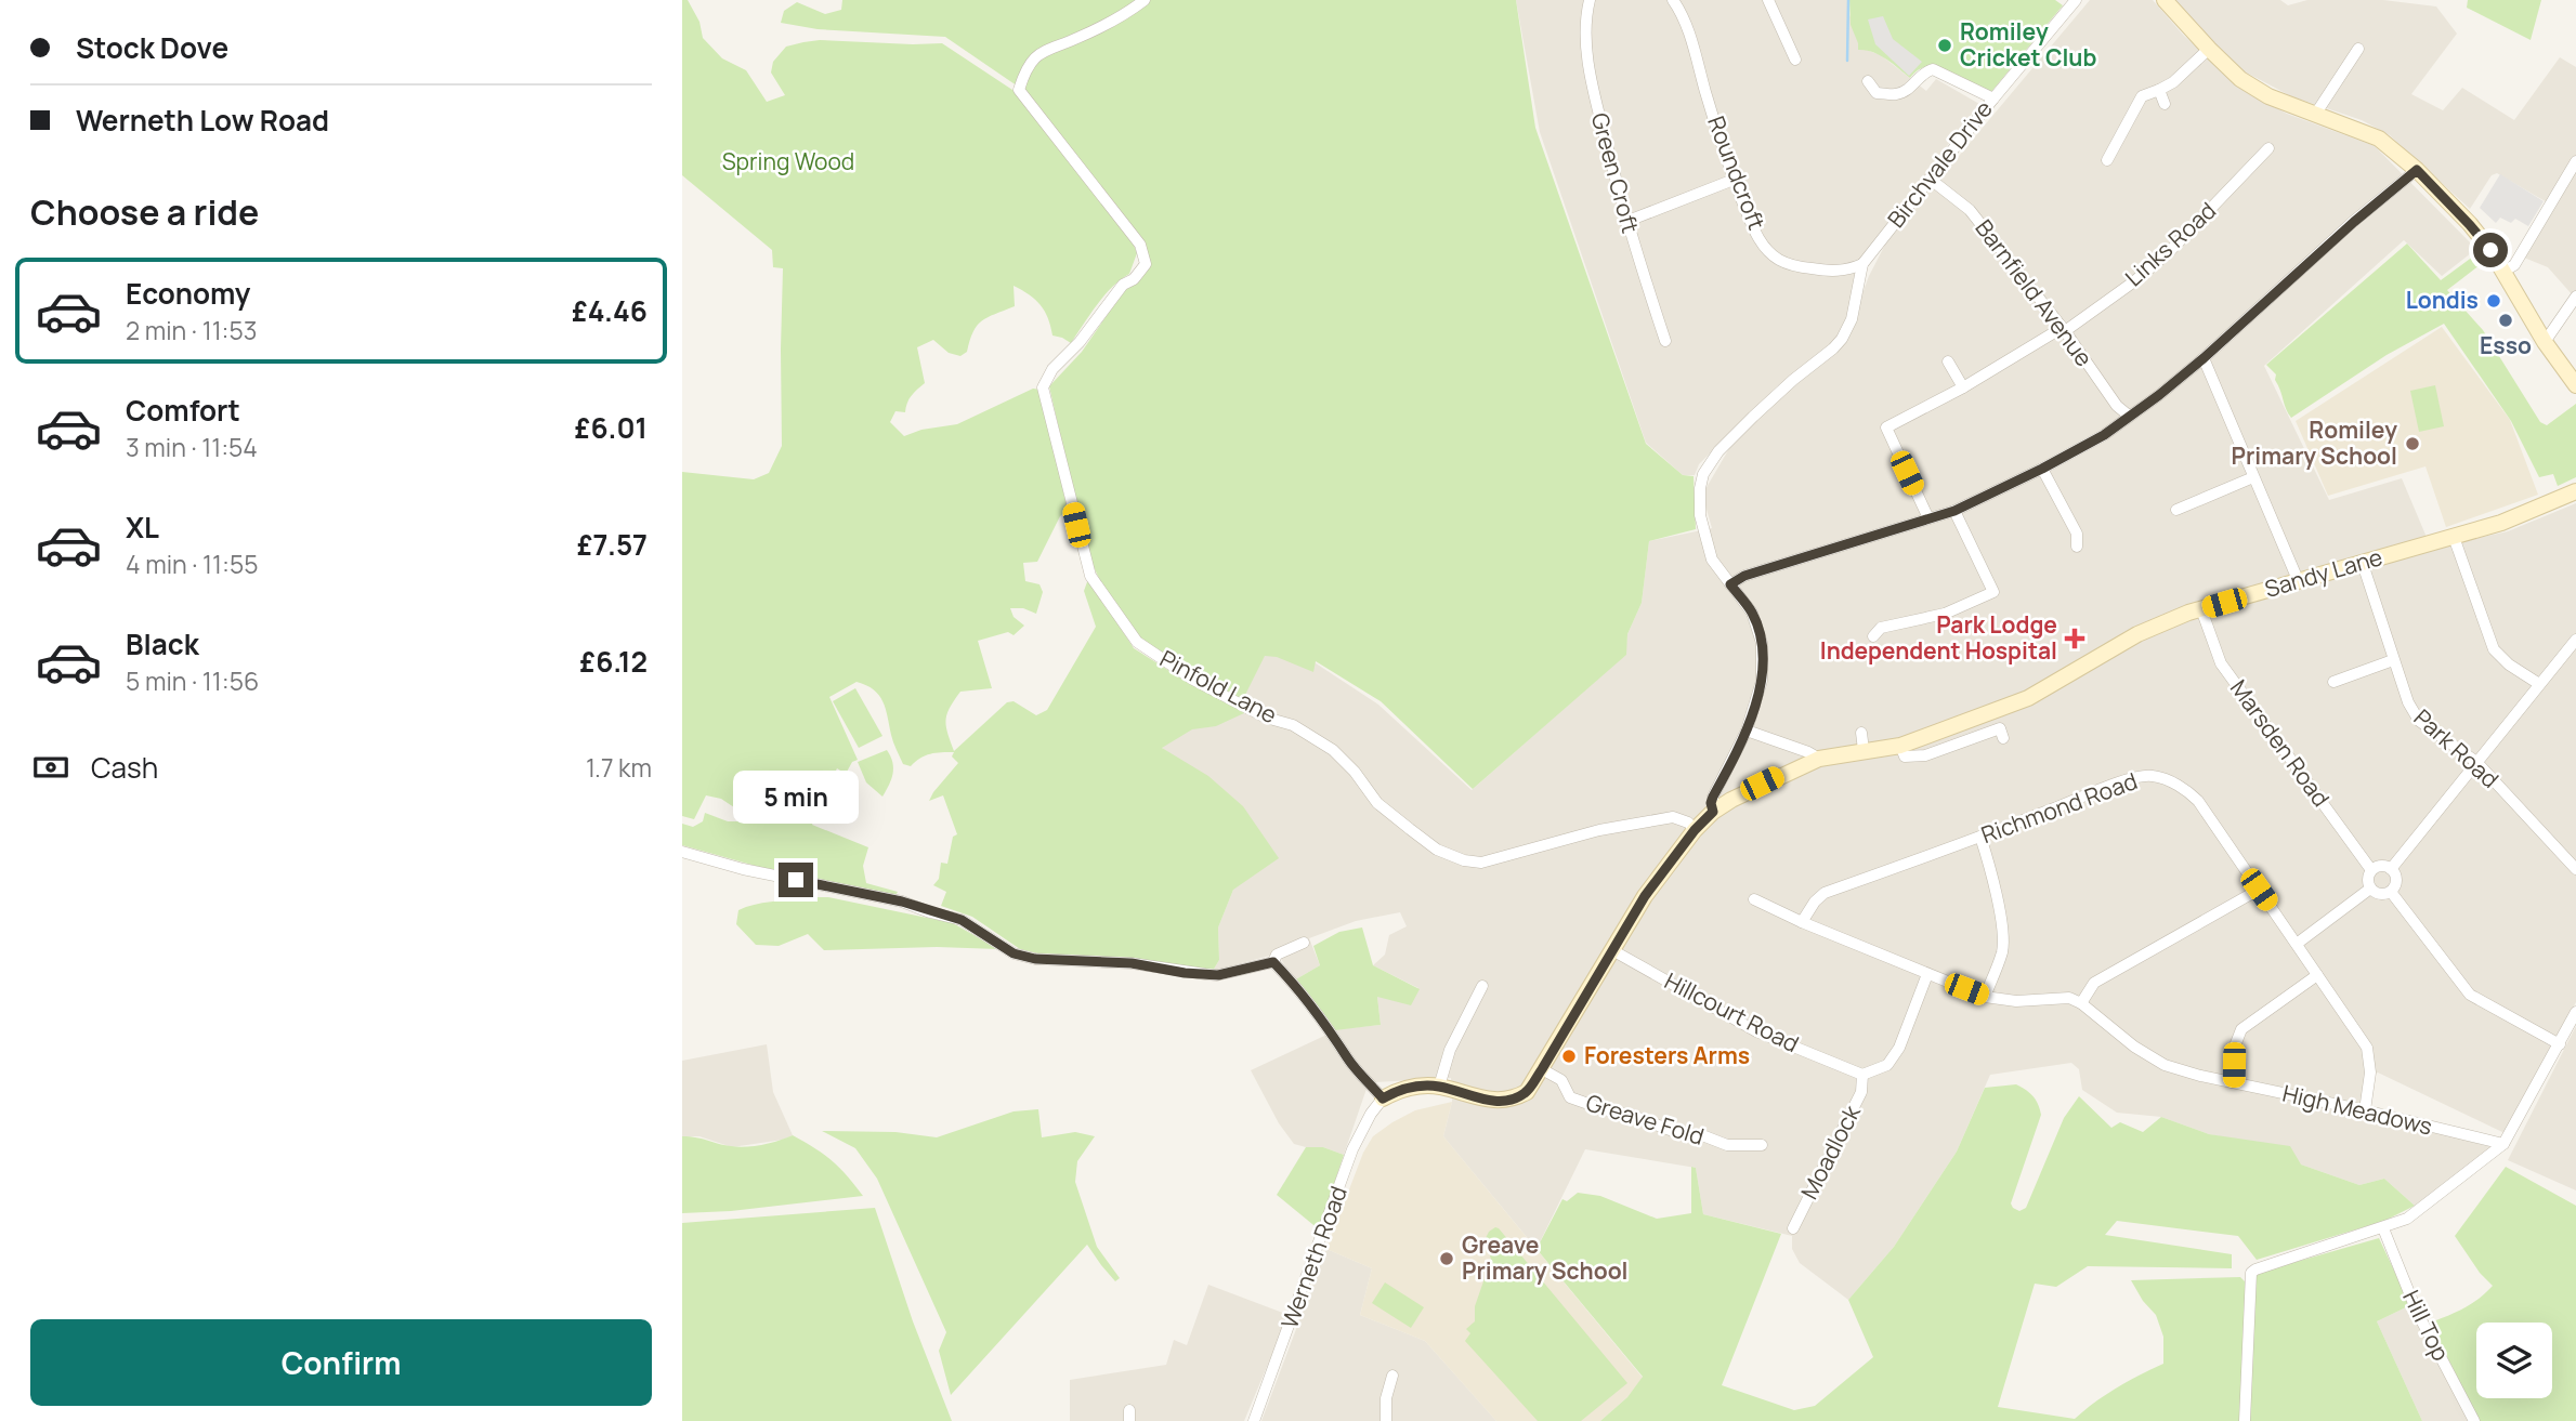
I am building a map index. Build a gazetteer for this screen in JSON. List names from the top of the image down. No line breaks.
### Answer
{"streets":{"street":["Birchvale Drive","Green Croft","Roundcroft","Links Road","Barnfield Avenue","Sandy Lane","Pinfold Lane","Marsden Road","Park Road","Richmond Road","Hillcourt Road","High Meadows","Greave Fold","Moadlock","Werneth Road","Hill Top"]},"crossings":[["Birchvale Drive","Roundcroft"],["Birchvale Drive","Barnfield Avenue"],["Links Road","Barnfield Avenue"],["Sandy Lane","Pinfold Lane"],["Sandy Lane","Marsden Road"],["Sandy Lane","Park Road"],["Sandy Lane","Hillcourt Road"],["Sandy Lane","Greave Fold"],["Richmond Road","High Meadows"],["Hillcourt Road","Moadlock"]],"parks":["Spring Wood"],"places":{"other":["Romiley Cricket Club","Londis","Esso","Romiley Primary School","Foresters Arms","Greave Primary School"],"health":["Park Lodge Independent Hospital"]},"page":{"banner":["Stock Dove","Werneth Low Road"],"heading":"Choose a ride","list":[{"name":"Economy","note":"2 min · 11:53","value":"£4.46"},{"name":"Comfort","note":"3 min · 11:54","value":"£6.01"},{"name":"XL","note":"4 min · 11:55","value":"£7.57"},{"name":"Black","note":"5 min · 11:56","value":"£6.12"}],"pay":["Cash","1.7 km"],"bubble":"5 min","buttons":"Confirm"}}
